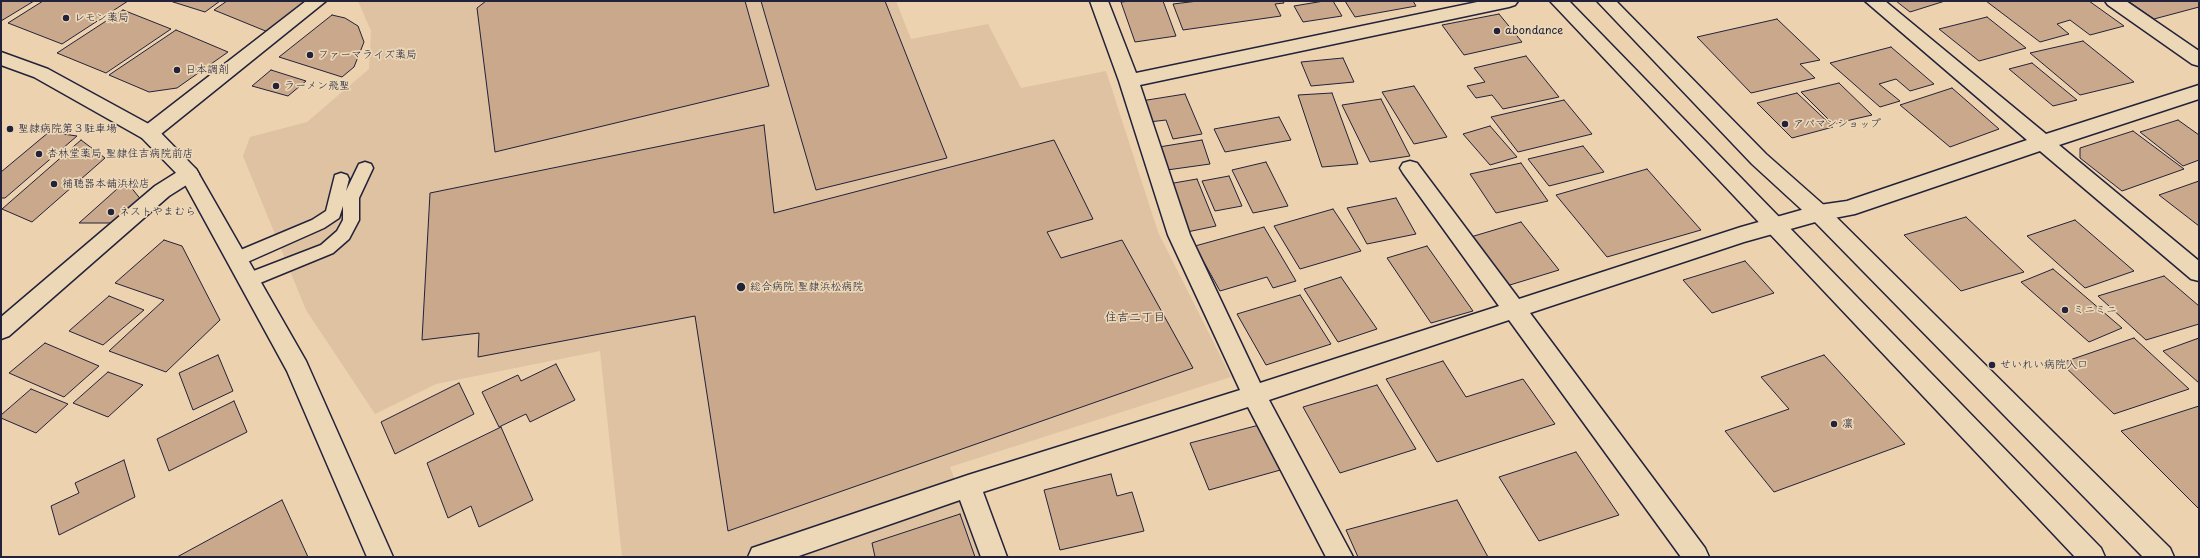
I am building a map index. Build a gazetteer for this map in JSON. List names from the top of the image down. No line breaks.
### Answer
{"districts":["住吉二丁目"],"places":["レモン薬局","abondance","ファーマライズ薬局","日本調剤","ラーメン飛聖","アパマンショップ","聖隷病院第３駐車場","杏林堂薬局 聖隷住吉病院前店","補聴器本舗浜松店","ネストやまむら","総合病院 聖隷浜松病院","ミニミニ","せいれい病院入口","凛"]}
